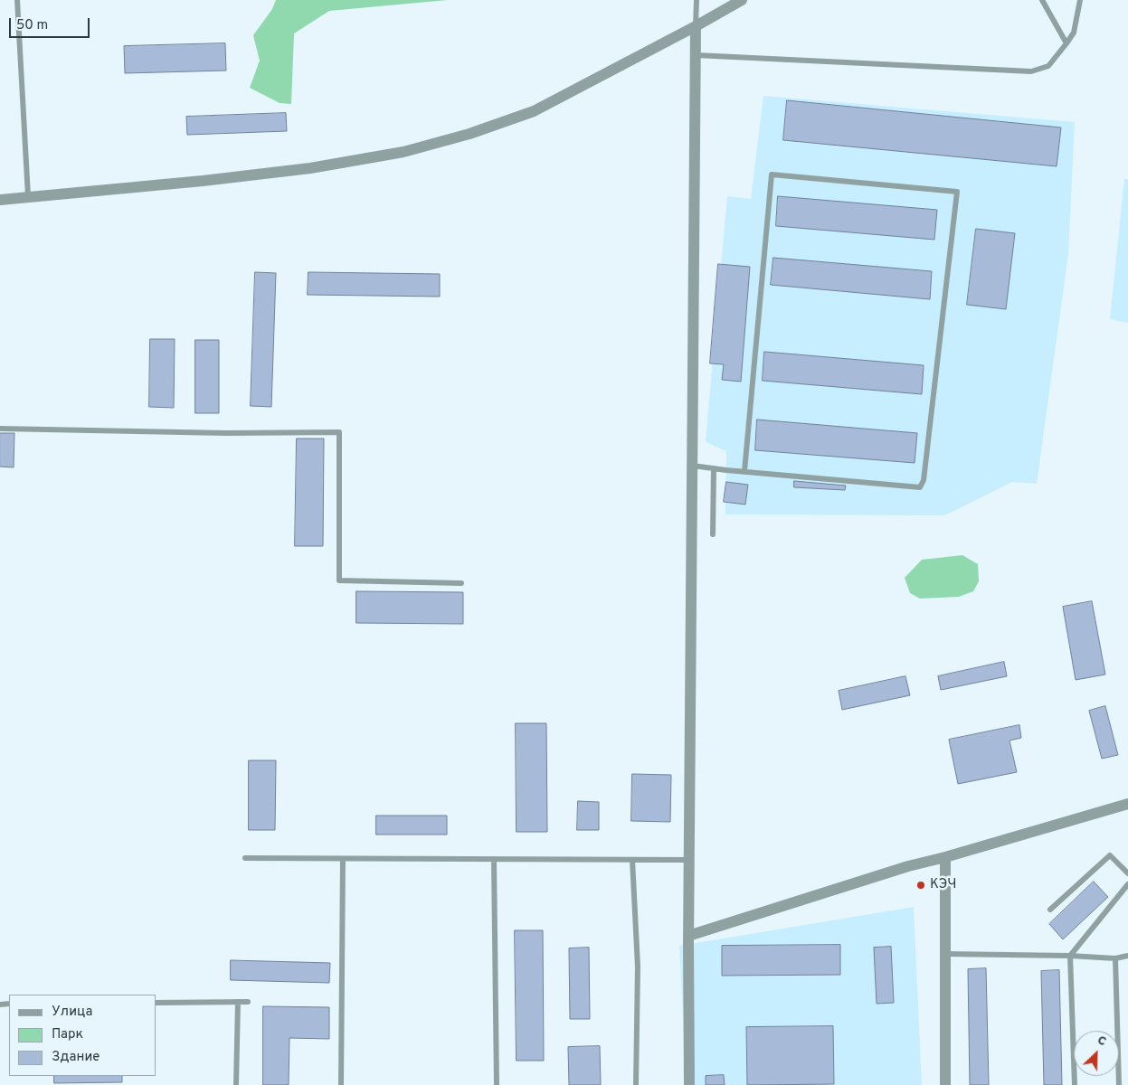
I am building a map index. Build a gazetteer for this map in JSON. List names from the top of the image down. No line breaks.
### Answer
{"places":["КЭЧ"],"legend":["Улица","Парк","Здание"],"scale_bar":"50 m","north":"top right"}
